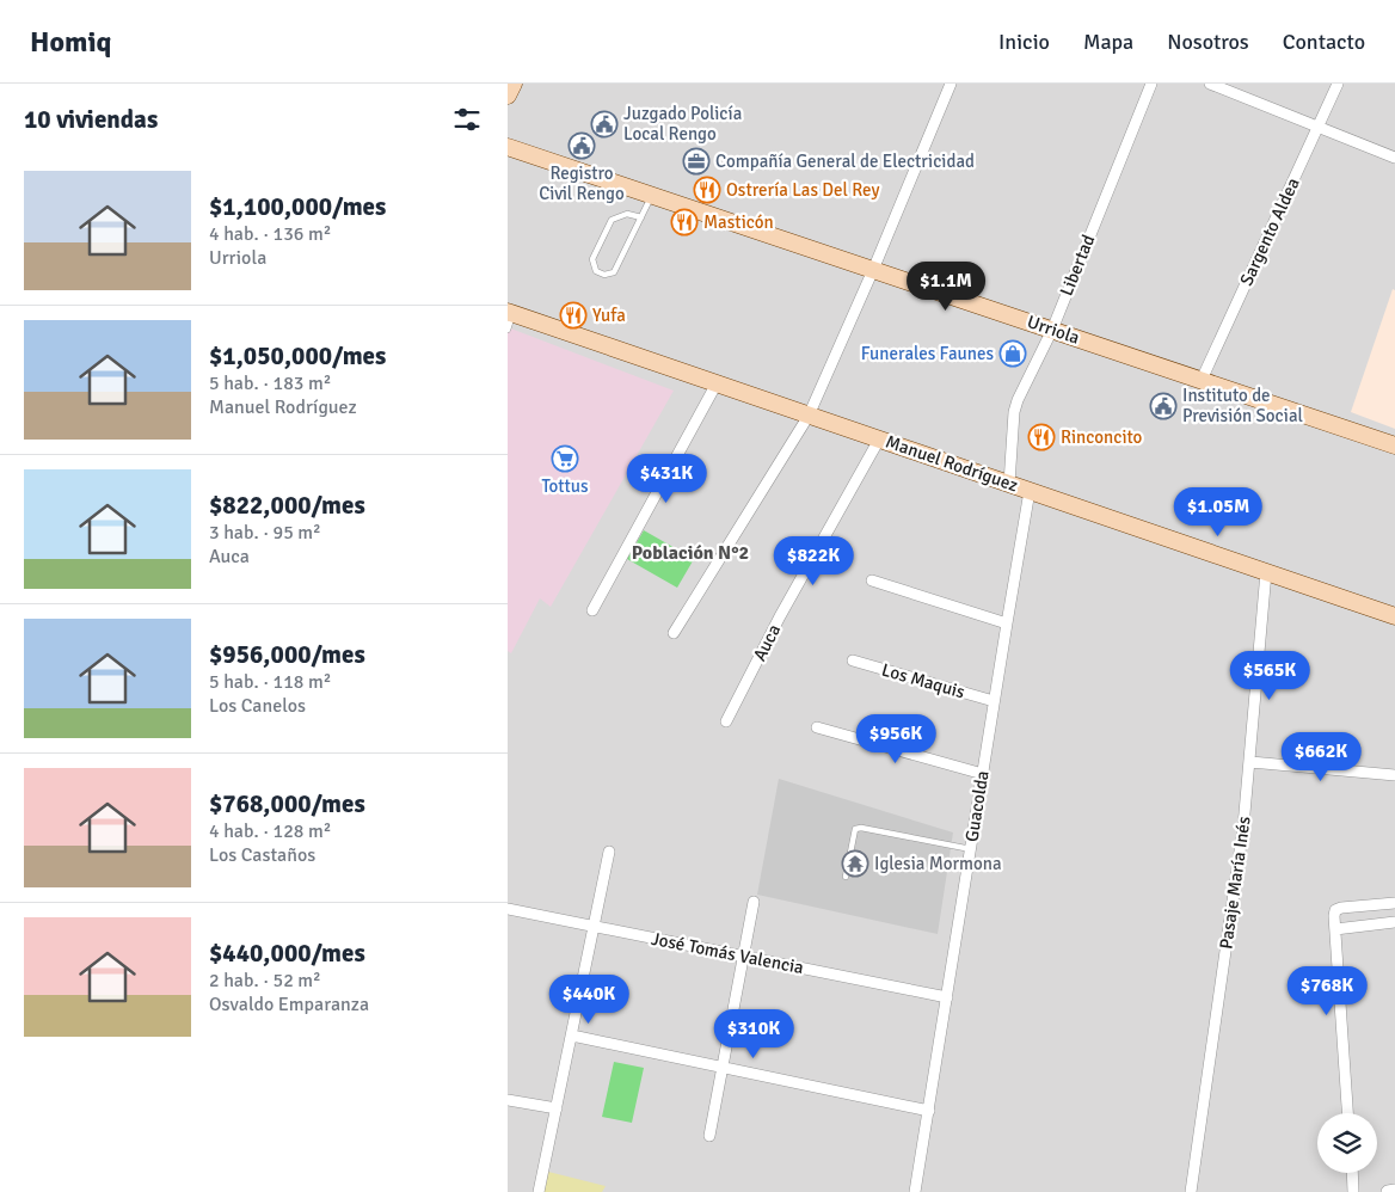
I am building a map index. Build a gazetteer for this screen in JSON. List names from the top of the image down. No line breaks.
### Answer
{"streets":{"main road":["Urriola","Manuel Rodríguez"],"street":["Sargento Aldea","Libertad","Auca","Los Maquis","Guacolda","Pasaje María Inés","José Tomás Valencia"]},"crossings":[["Sargento Aldea","Urriola"],["Libertad","Urriola"],["Libertad","Manuel Rodríguez"],["Manuel Rodríguez","Auca"],["Manuel Rodríguez","Guacolda"],["Manuel Rodríguez","Pasaje María Inés"],["Los Maquis","Guacolda"],["Guacolda","José Tomás Valencia"]],"districts":["Población N°2"],"places":{"public building":["Juzgado Policía Local Rengo","Registro Civil Rengo","Instituto de Previsión Social"],"office":["Compañía General de Electricidad"],"restaurant":["Ostrería Las Del Rey","Masticón","Yufa","Rinconcito"],"shop":["Funerales Faunes"],"supermarket":["Tottus"],"temple":["Iglesia Mormona"]},"page":{"header":"Homiq","nav":["Inicio","Mapa","Nosotros","Contacto"],"heading":"10 viviendas","list":[{"name":"$1,100,000/mes","note":"4 hab. · 136 m² · Urriola"},{"name":"$1,050,000/mes","note":"5 hab. · 183 m² · Manuel Rodríguez"},{"name":"$822,000/mes","note":"3 hab. · 95 m² · Auca"},{"name":"$956,000/mes","note":"5 hab. · 118 m² · Los Canelos"},{"name":"$768,000/mes","note":"4 hab. · 128 m² · Los Castaños"},{"name":"$440,000/mes","note":"2 hab. · 52 m² · Osvaldo Emparanza"}],"price":["$1.1M","$431K","$1.05M","$822K","$565K","$956K","$662K","$768K","$440K","$310K"]}}
